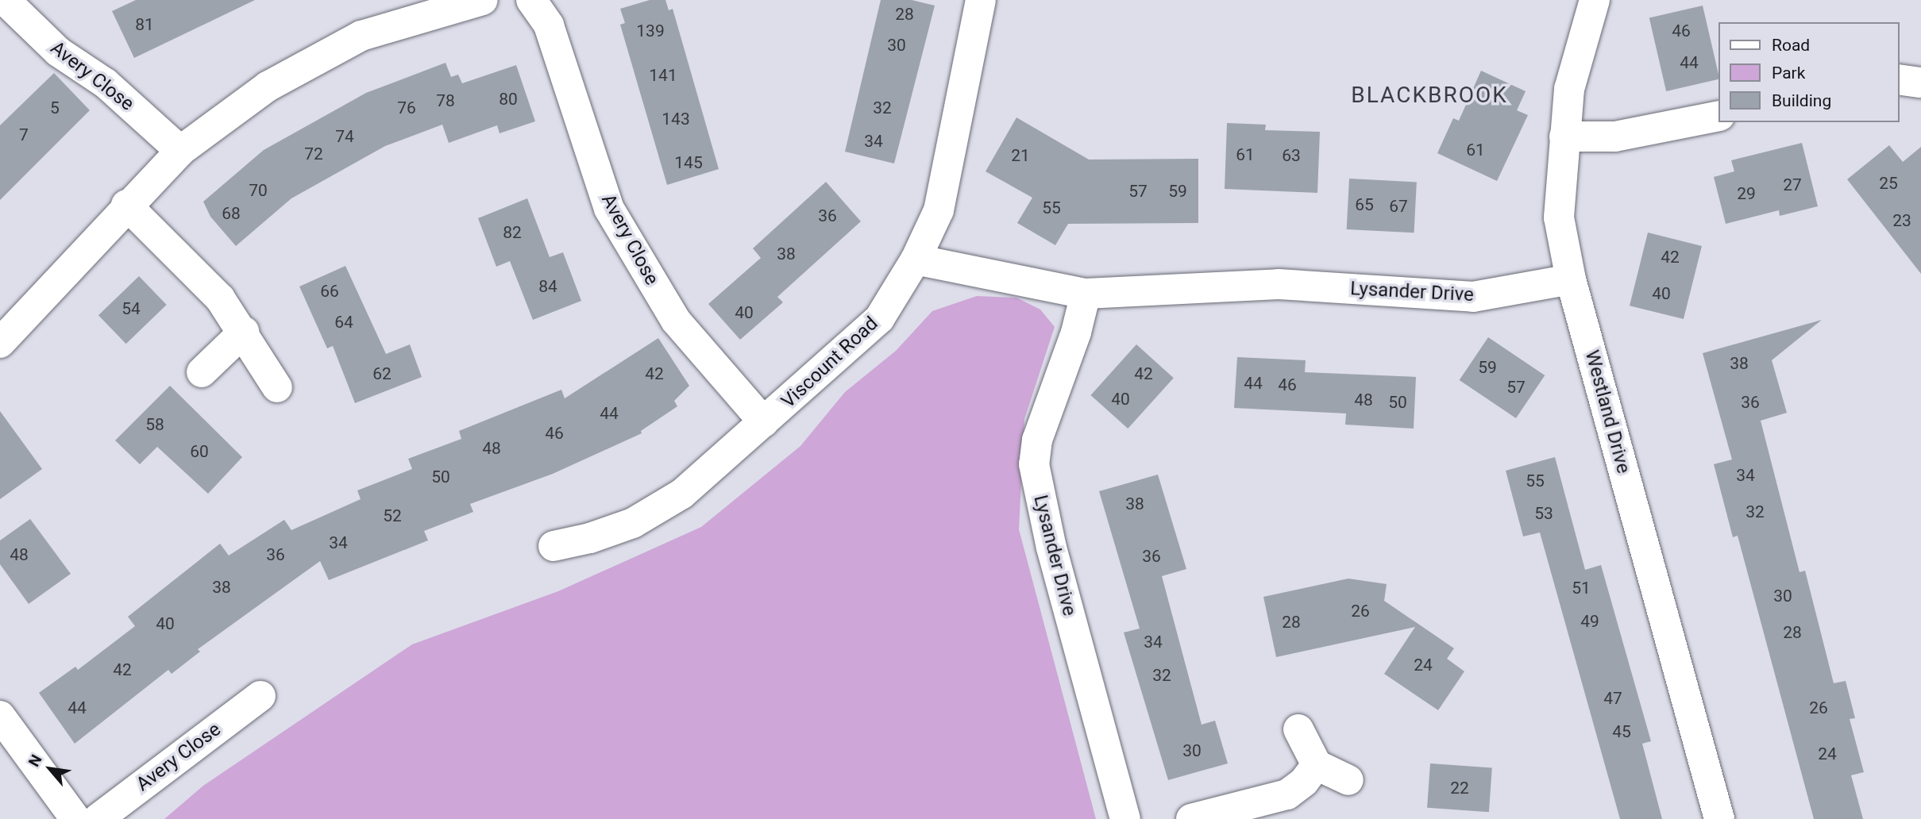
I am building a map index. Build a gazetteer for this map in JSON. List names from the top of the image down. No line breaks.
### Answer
{"streets":{"street":["Avery Close","Lysander Drive","Viscount Road","Westland Drive"]},"crossings":[["Avery Close","Viscount Road"],["Lysander Drive","Viscount Road"],["Lysander Drive","Westland Drive"]],"districts":["BLACKBROOK"],"house_numbers":["28","81","139","46","30","44","141","80","78","5","76","32","143","7","74","34","61","72","61","21","63","145","25","27","70","57","59","29","65","67","55","68","36","23","82","38","42","84","66","40","54","40","64","38","59","62","42","42","44","46","57","40","48","50","36","44","58","46","48","60","34","50","55","38","32","53","52","34","48","36","36","38","51","30","26","49","28","40","28","34","24","42","32","47","44","26","45","30","24","22"],"legend":["Road","Park","Building"],"north":"top left"}
